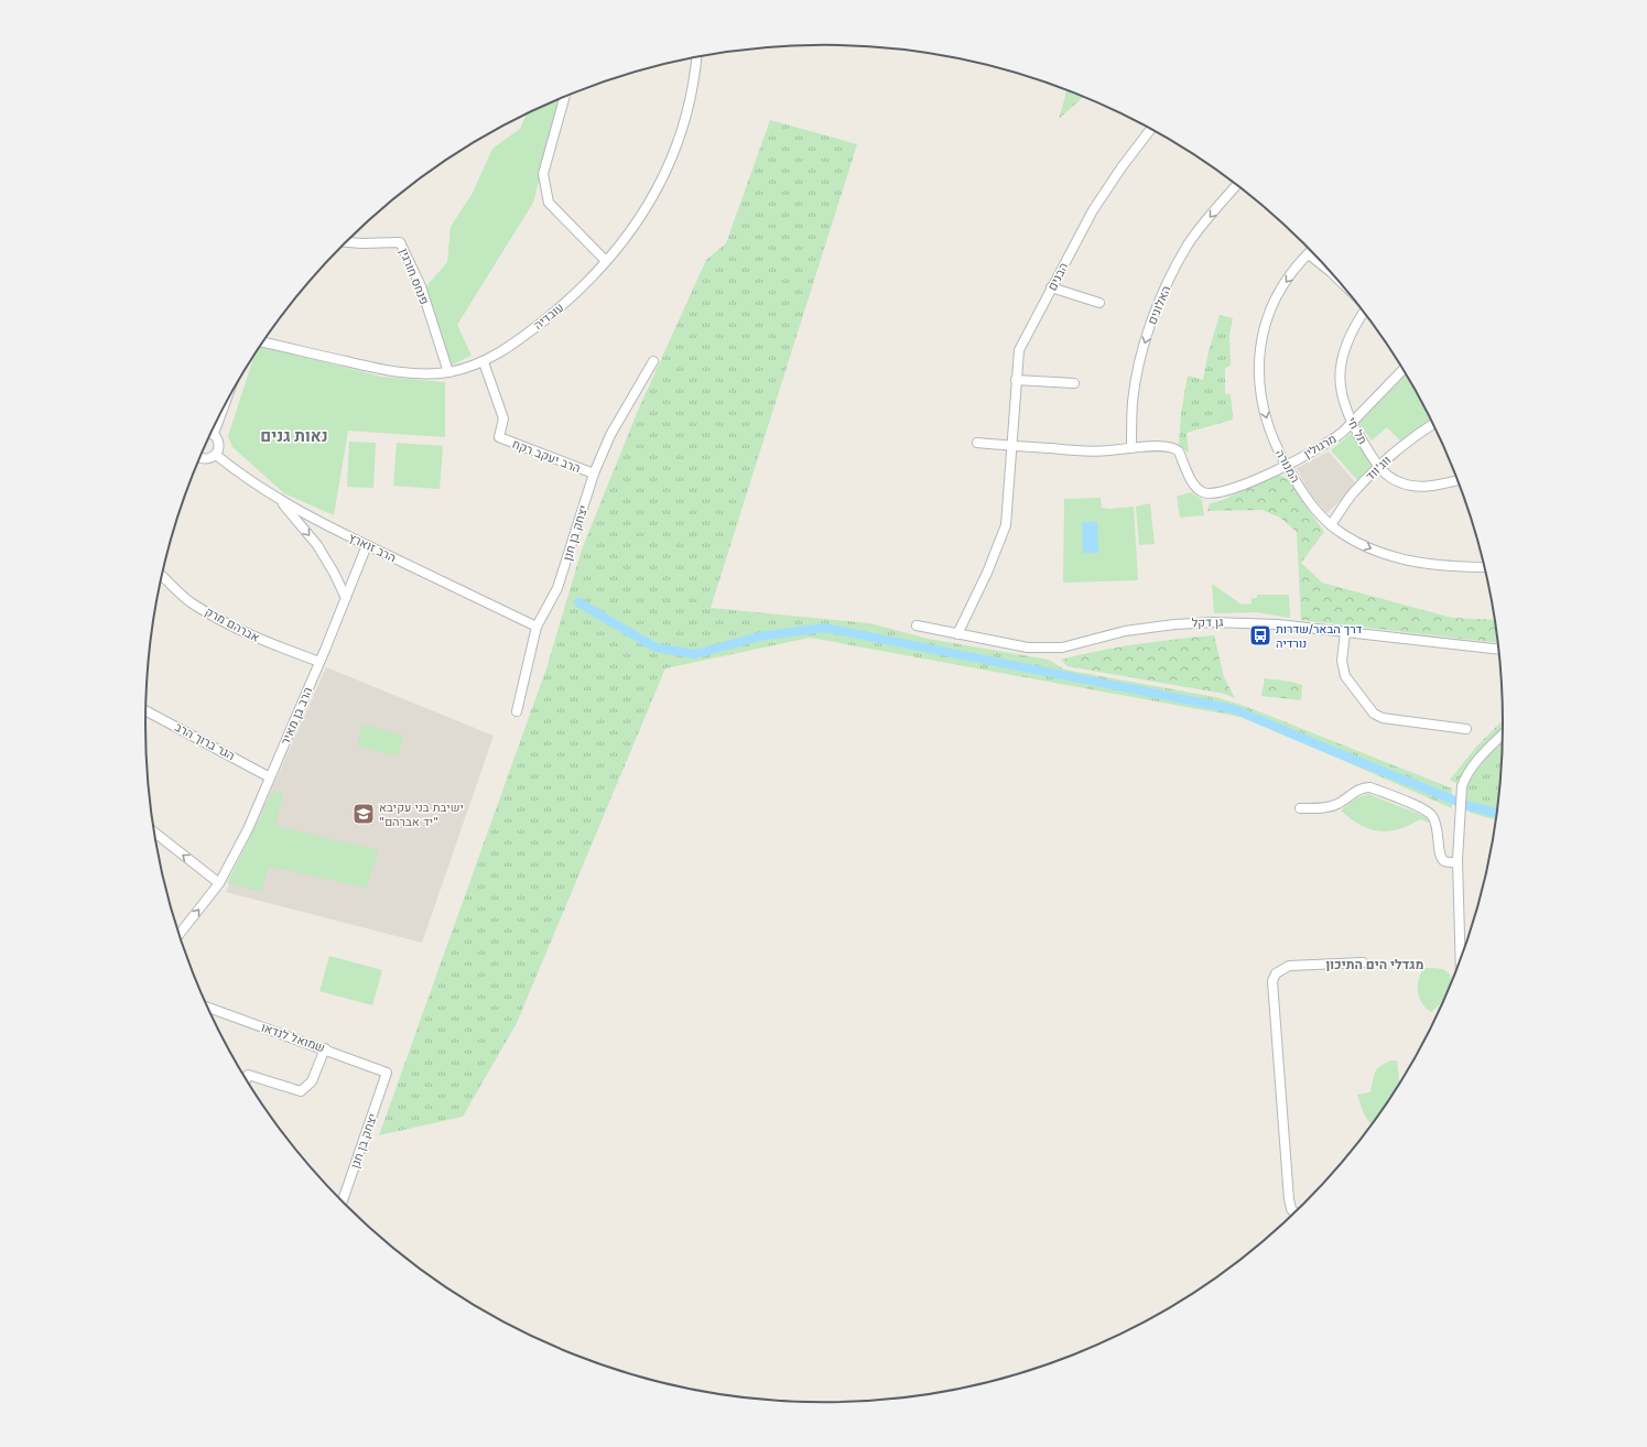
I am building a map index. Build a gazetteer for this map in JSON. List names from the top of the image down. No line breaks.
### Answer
{"streets":{"street":["פנחס חורגין","הבנים","האלונים","עובדיה","תל חי","מרגולין","הרב יעקב רקח","המנורה","ווג'ווד","יצחק בן חנן","הרב זוארץ","גן דקל","אברהם מרק","הרב בן מאיר","הגר ברוך הרב","שמואל לנדאו"]},"crossings":[["פנחס חורגין","עובדיה"],["הבנים","גן דקל"],["עובדיה","הרב יעקב רקח"],["תל חי","מרגולין"],["תל חי","ווג'ווד"],["מרגולין","המנורה"],["הרב יעקב רקח","יצחק בן חנן"],["המנורה","ווג'ווד"],["יצחק בן חנן","הרב זוארץ"],["יצחק בן חנן","שמואל לנדאו"],["הרב זוארץ","הרב בן מאיר"],["אברהם מרק","הרב בן מאיר"],["הרב בן מאיר","הגר ברוך הרב"]],"one_way":["האלונים"],"districts":["נאות גנים","מגדלי הים התיכון"],"places":{"bus stop":["דרך הבאר/שדרות נורדיה"],"school or university":["ישיבת בני עקיבא \"יד אברהם\""]}}
